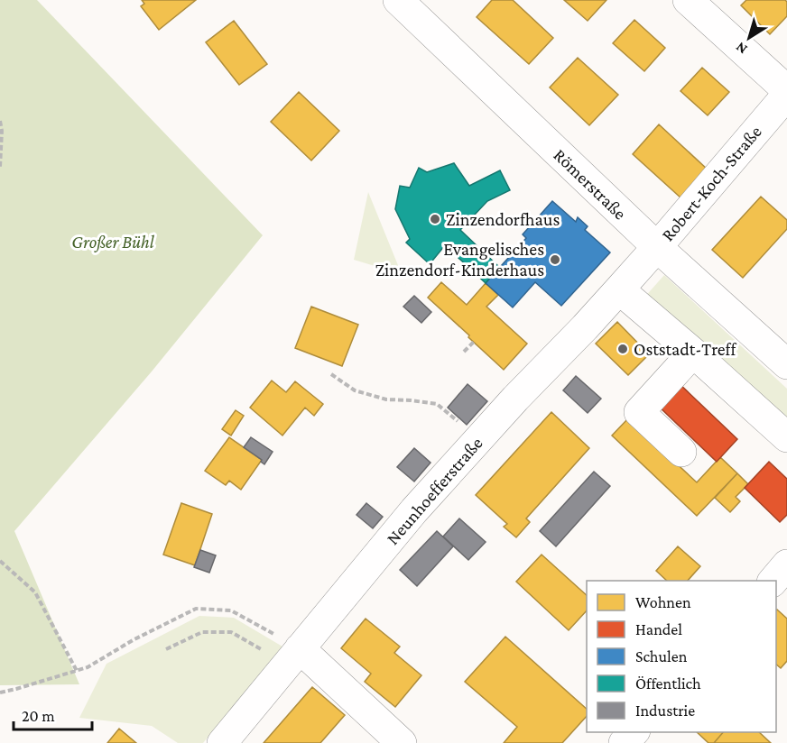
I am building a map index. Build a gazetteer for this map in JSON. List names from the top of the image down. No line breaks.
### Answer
{"streets":{"street":["Robert-Koch-Straße","Römerstraße","Neunhoefferstraße"]},"crossings":[["Robert-Koch-Straße","Römerstraße"],["Robert-Koch-Straße","Neunhoefferstraße"],["Römerstraße","Neunhoefferstraße"]],"parks":["Großer Bühl"],"places":["Zinzendorfhaus","Evangelisches Zinzendorf-Kinderhaus","Oststadt-Treff"],"legend":["Wohnen","Handel","Schulen","Öffentlich","Industrie"],"scale_bar":"20 m","north":"bottom left"}
